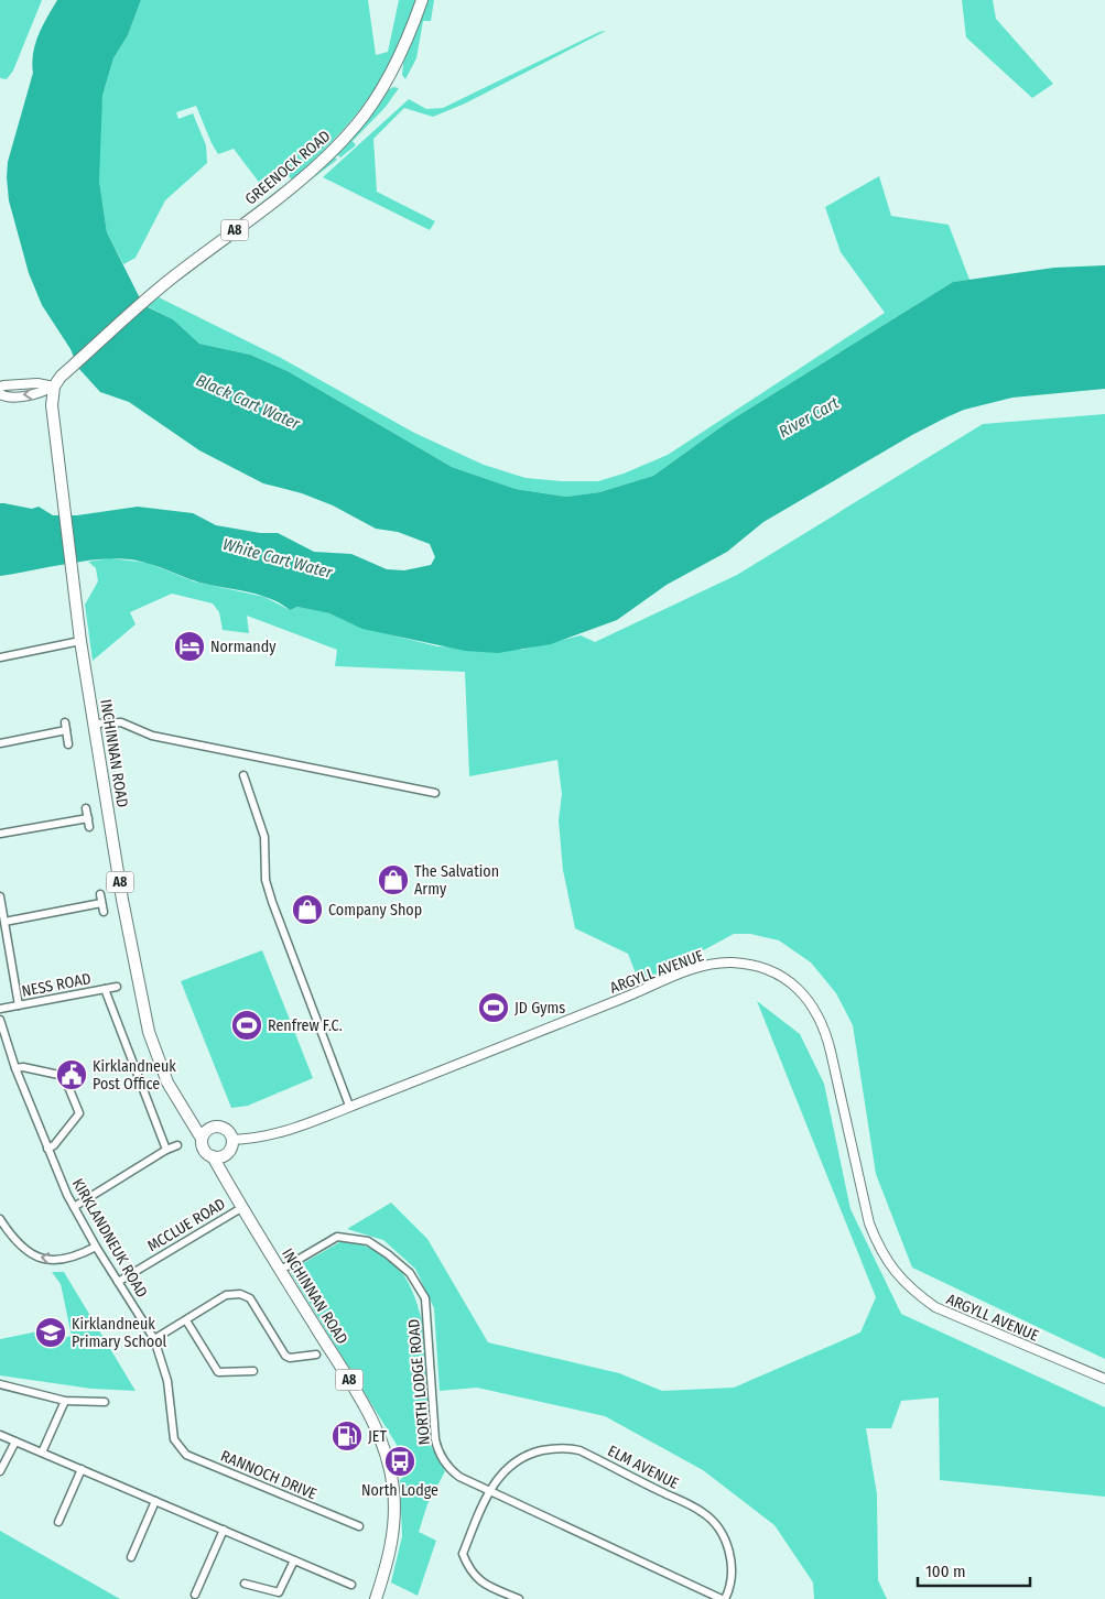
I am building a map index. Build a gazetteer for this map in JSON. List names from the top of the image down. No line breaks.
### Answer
{"streets":{"main road":["GREENOCK ROAD","A8","INCHINNAN ROAD"],"street":["ARGYLL AVENUE","NESS ROAD","MCCLUE ROAD","KIRKLANDNEUK ROAD","NORTH LODGE ROAD","ELM AVENUE","RANNOCH DRIVE"]},"crossings":[["GREENOCK ROAD","INCHINNAN ROAD"],["INCHINNAN ROAD","ARGYLL AVENUE"],["INCHINNAN ROAD","MCCLUE ROAD"],["INCHINNAN ROAD","NORTH LODGE ROAD"],["MCCLUE ROAD","KIRKLANDNEUK ROAD"],["KIRKLANDNEUK ROAD","RANNOCH DRIVE"],["NORTH LODGE ROAD","ELM AVENUE"]],"water":["Black Cart Water","River Cart","White Cart Water"],"places":{"hotel":["Normandy"],"shop":["The Salvation Army","Company Shop"],"sports":["JD Gyms","Renfrew F.C."],"public building":["Kirklandneuk Post Office"],"school or university":["Kirklandneuk Primary School"],"fuel station":["JET"],"bus stop":["North Lodge"]},"scale_bar":"100 m"}
